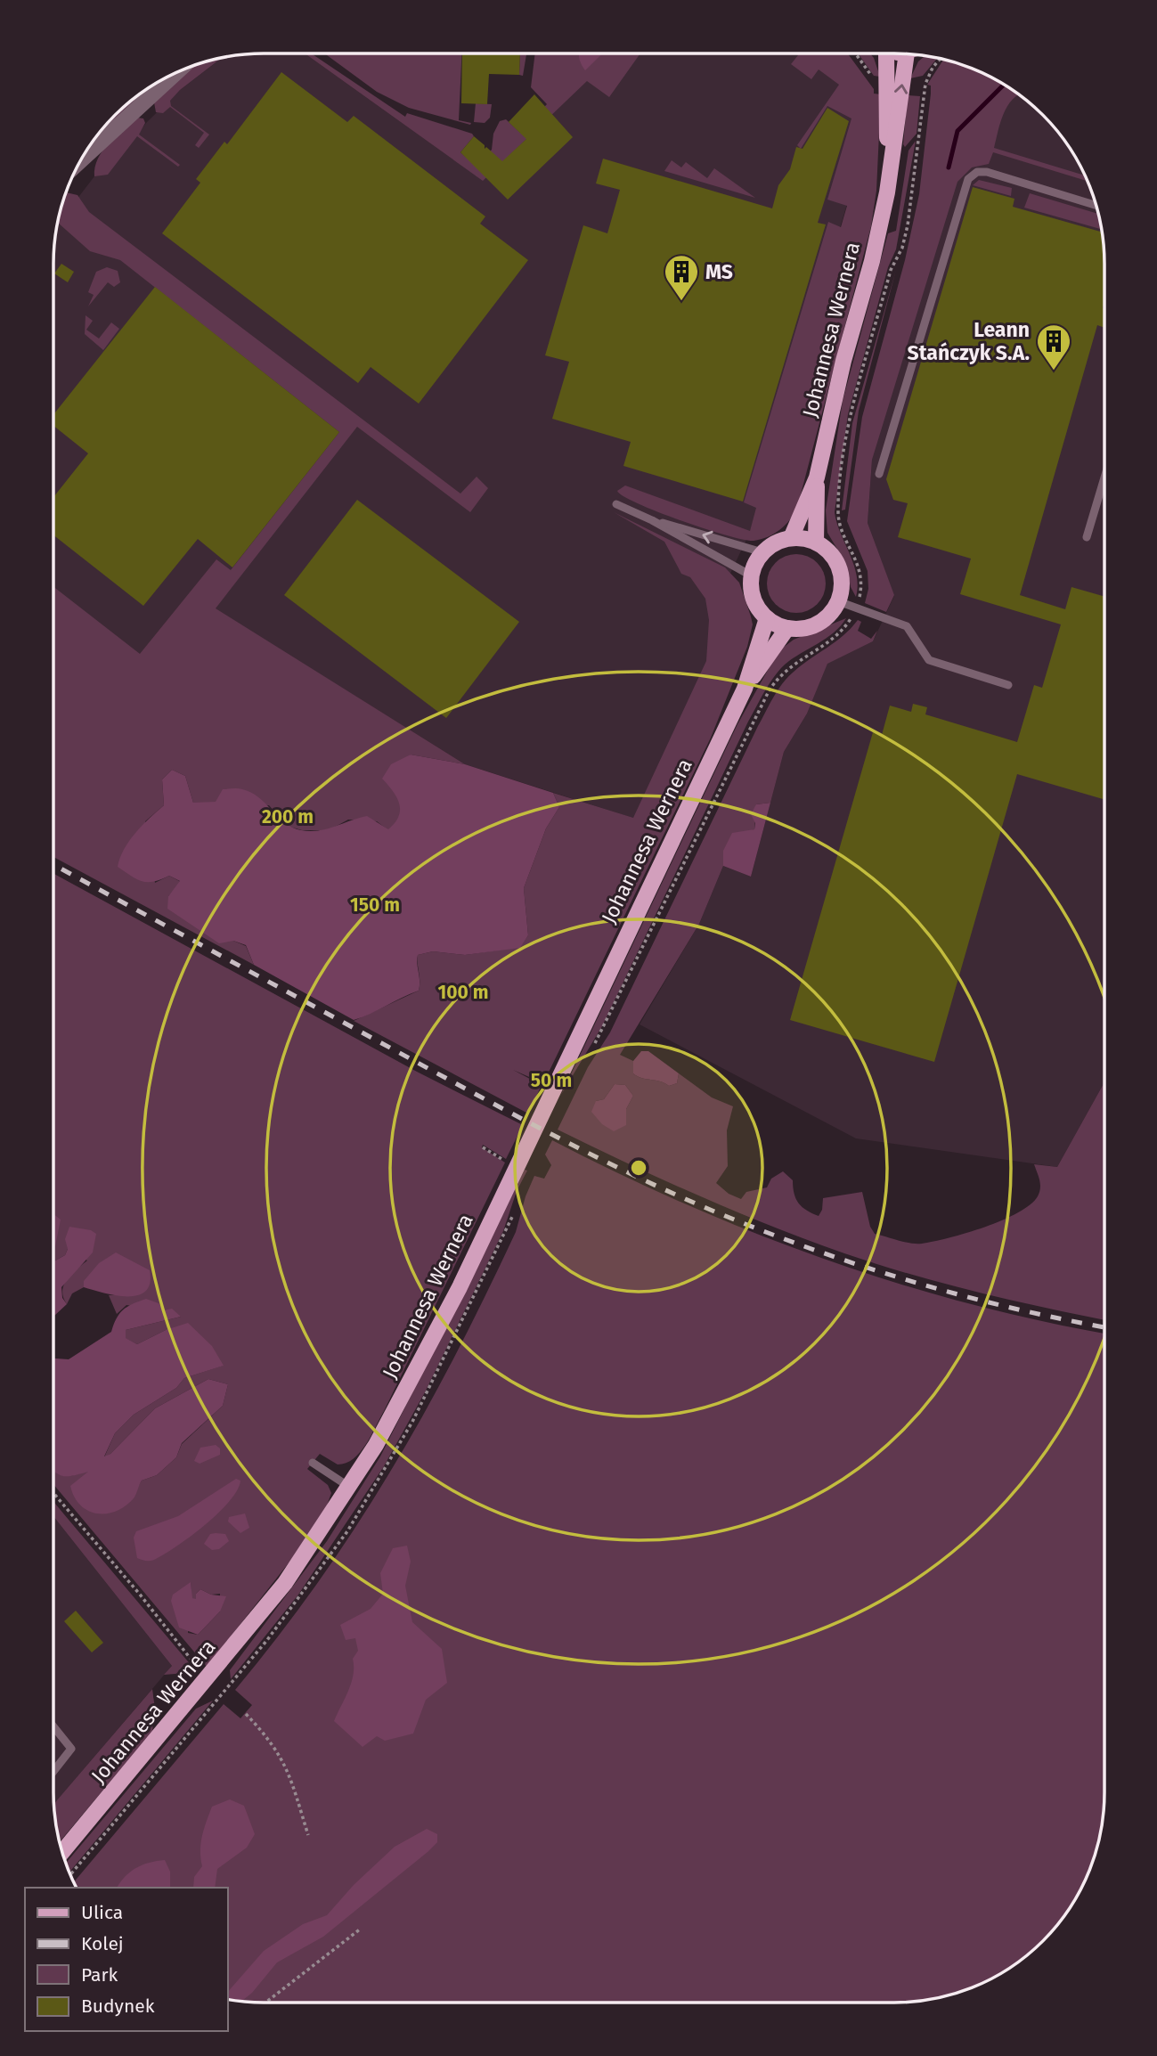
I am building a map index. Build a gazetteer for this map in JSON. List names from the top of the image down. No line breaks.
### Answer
{"streets":{"main road":["Johannesa Wernera"]},"places":{"building":["MS","Leann Stańczyk S.A."]},"legend":["Ulica","Kolej","Park","Budynek"],"rings":["200 m","150 m","100 m","50 m"]}
